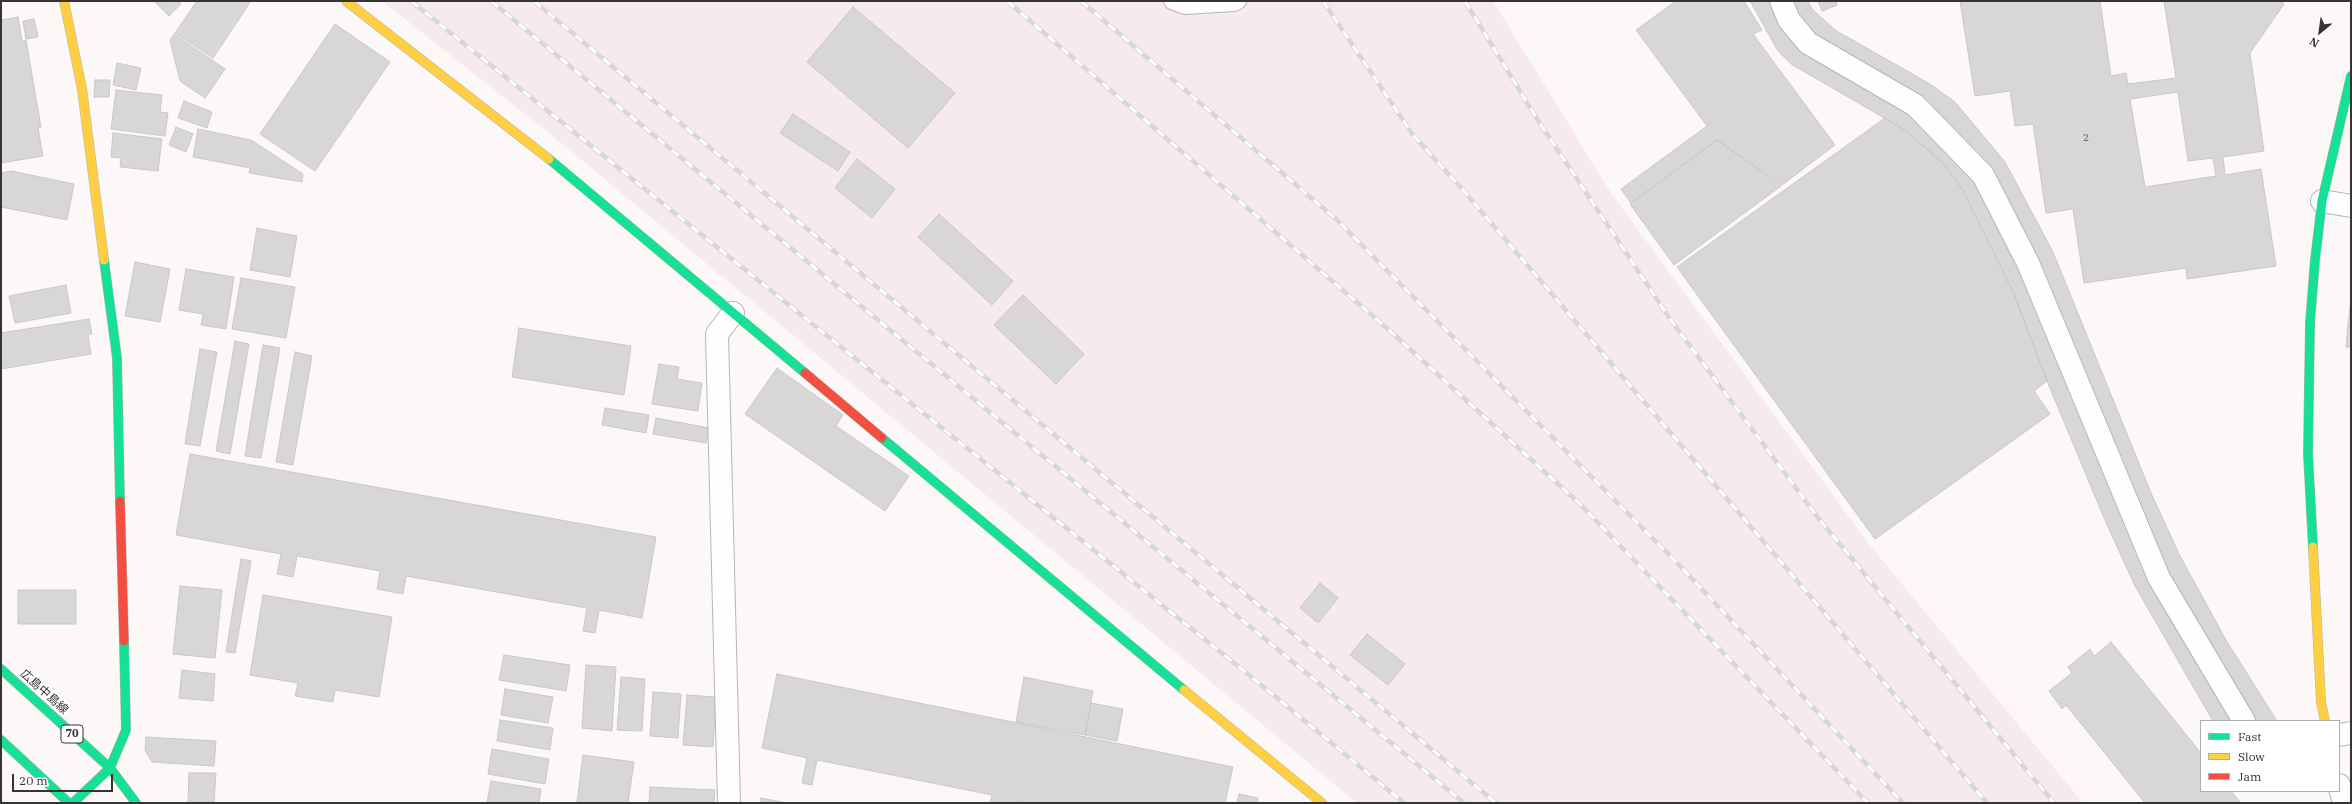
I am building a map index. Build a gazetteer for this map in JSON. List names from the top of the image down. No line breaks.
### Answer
{"streets":{"street":["広島中島線","70"]},"house_numbers":["2"],"legend":["Fast","Slow","Jam"],"scale_bar":"20 m","north":"bottom left"}
